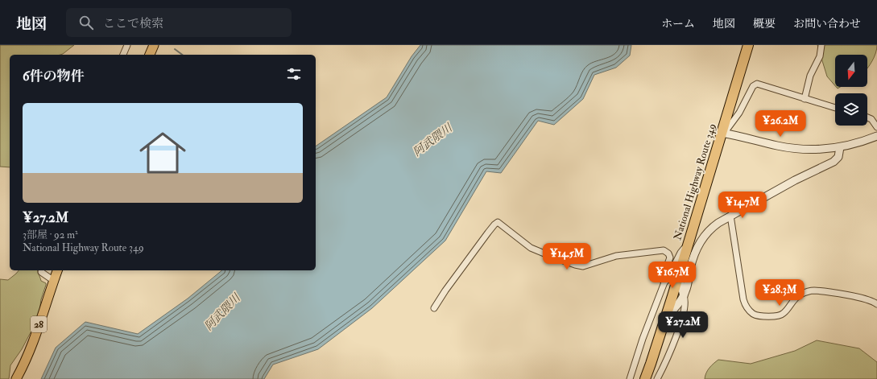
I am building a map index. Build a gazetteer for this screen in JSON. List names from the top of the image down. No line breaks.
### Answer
{"streets":{"highway":["National Highway Route 349"],"main road":["28"]},"water":["阿武隈川"],"north":"bottom","page":{"header":"地図","search":"ここで検索","nav":["ホーム","地図","概要","お問い合わせ"],"heading":"6件の物件","list":[{"name":"¥27.2M","note":"3部屋 · 92 m² · National Highway Route 349"}],"price":["¥26.2M","¥14.7M","¥14.5M","¥16.7M","¥28.3M","¥27.2M"]}}
